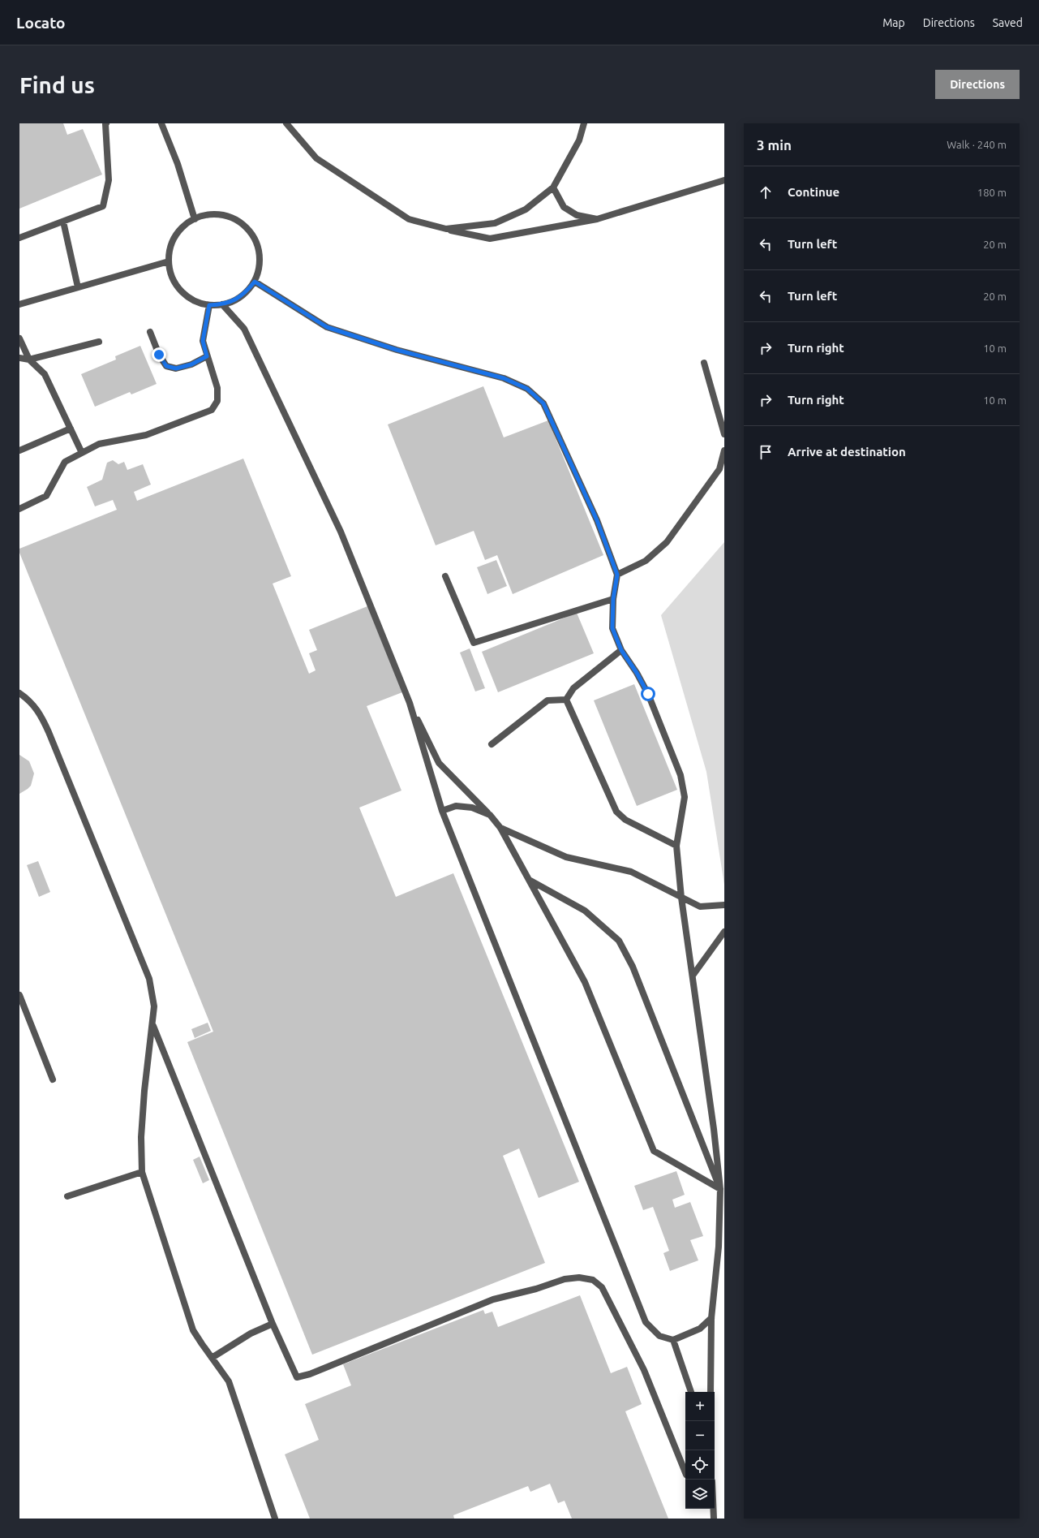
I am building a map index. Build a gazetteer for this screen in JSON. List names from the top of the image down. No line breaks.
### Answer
{"page":{"header":"Locato","nav":["Map","Directions","Saved"],"buttons":"Directions","title":"Find us","heading":["3 min","Walk · 240 m"],"list":[["Continue","180 m"],["Turn left","20 m"],["Turn left","20 m"],["Turn right","10 m"],["Turn right","10 m"],"Arrive at destination"],"map_buttons":["+","−"]}}
